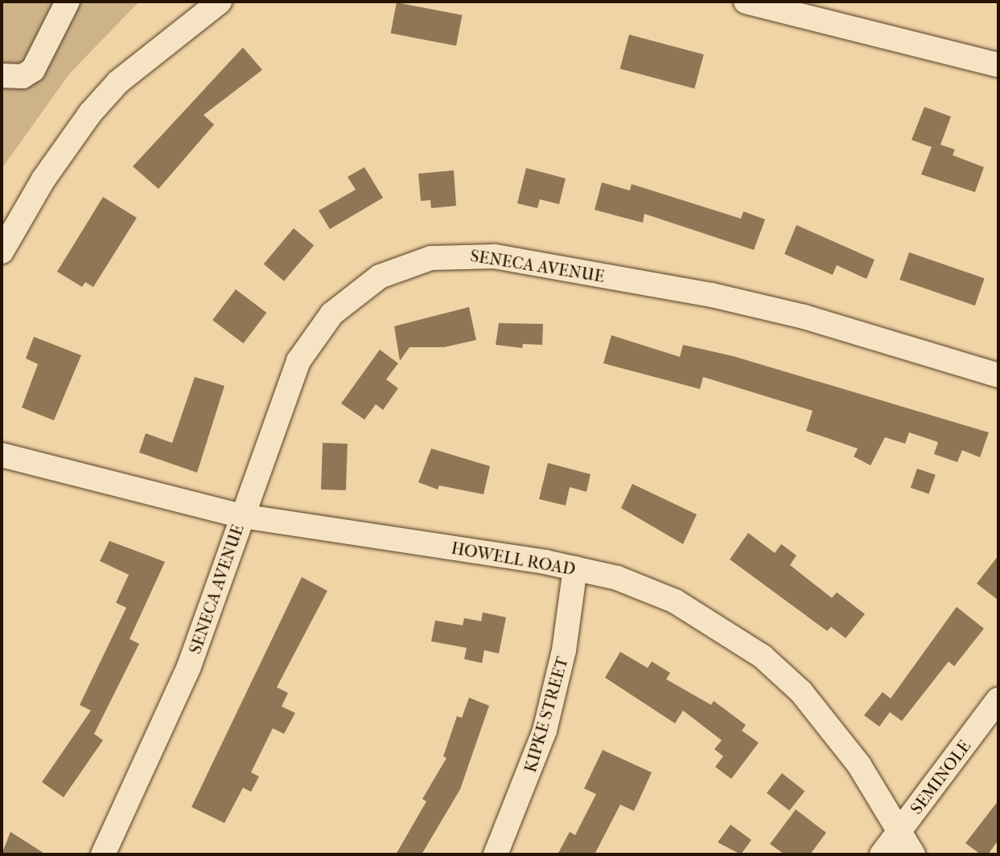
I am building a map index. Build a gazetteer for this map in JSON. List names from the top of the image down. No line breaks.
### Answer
{"streets":{"street":["SENECA AVENUE","HOWELL ROAD","KIPKE STREET","SEMINOLE"]},"crossings":[["SENECA AVENUE","HOWELL ROAD"],["HOWELL ROAD","KIPKE STREET"],["HOWELL ROAD","SEMINOLE"]]}
